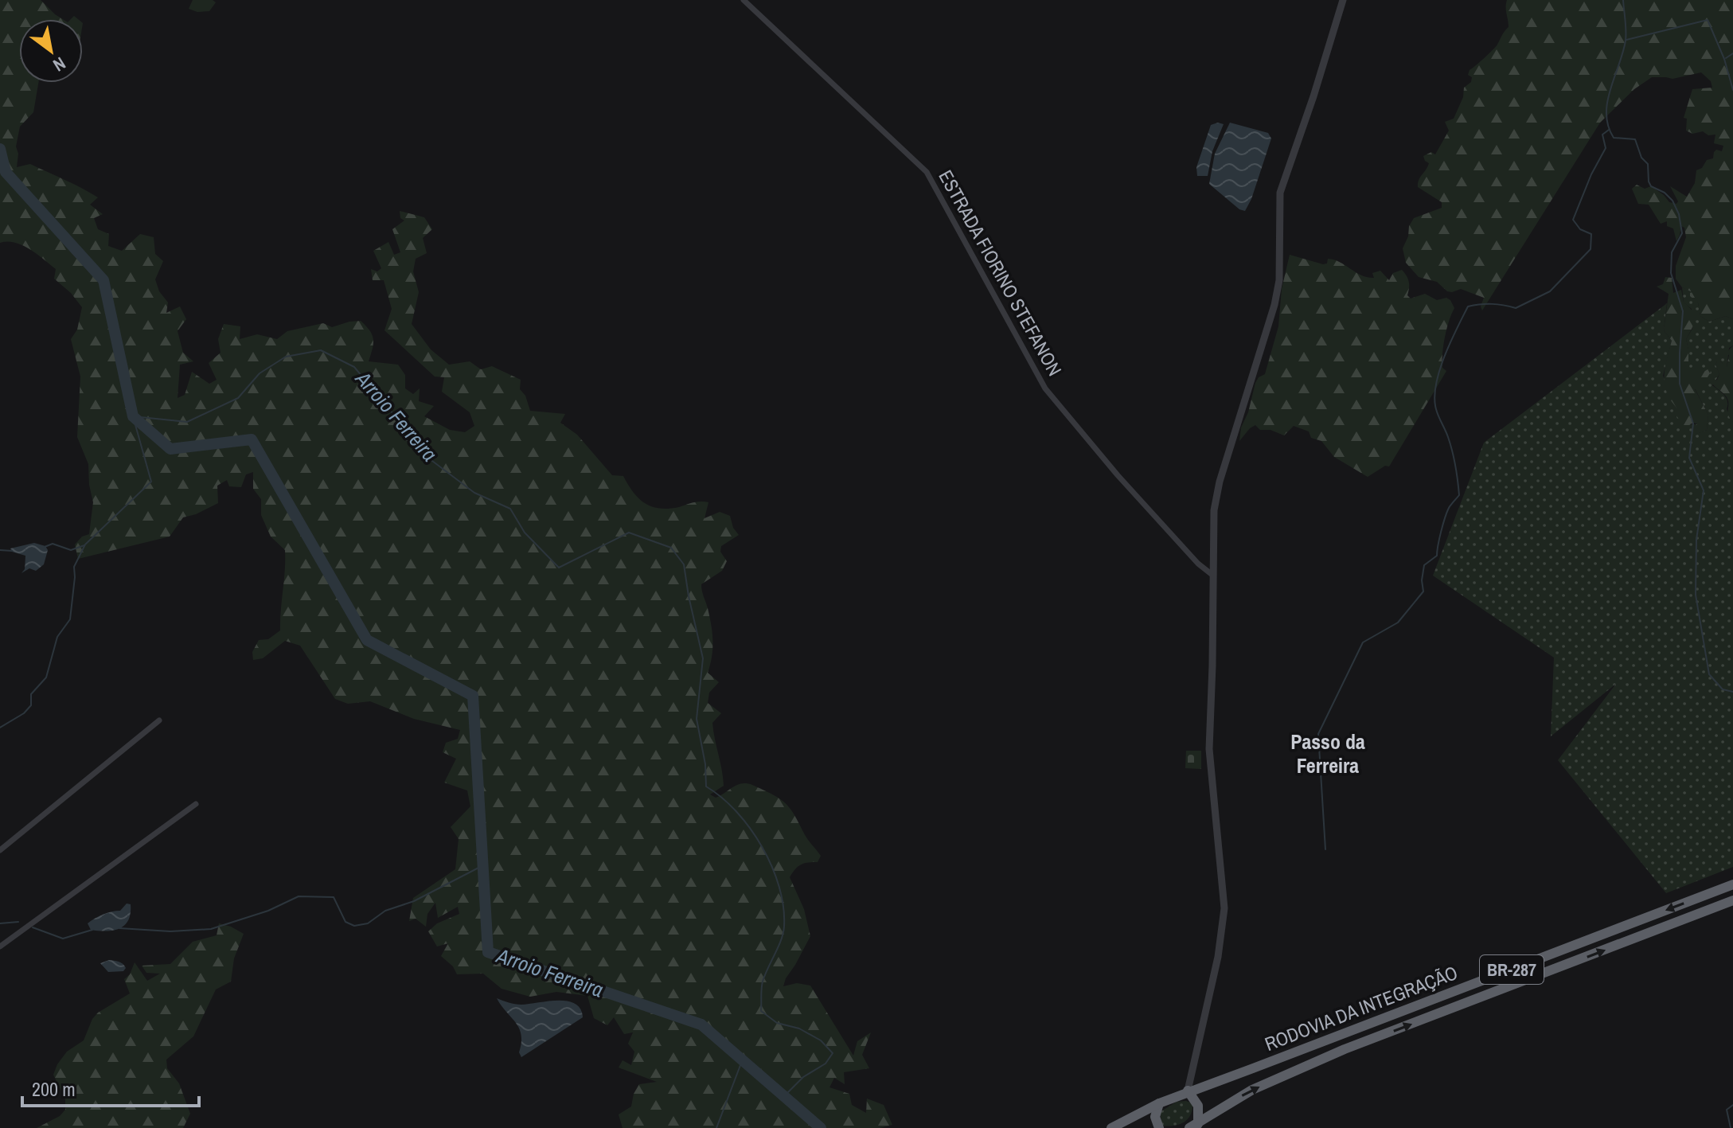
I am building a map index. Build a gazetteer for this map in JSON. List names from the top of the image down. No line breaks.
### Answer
{"streets":{"highway":["BR-287","RODOVIA DA INTEGRAÇÃO"],"street":["ESTRADA FIORINO STEFANON"]},"districts":["Passo da Ferreira"],"water":["Arroio Ferreira"],"scale_bar":"200 m","north":"bottom right"}
